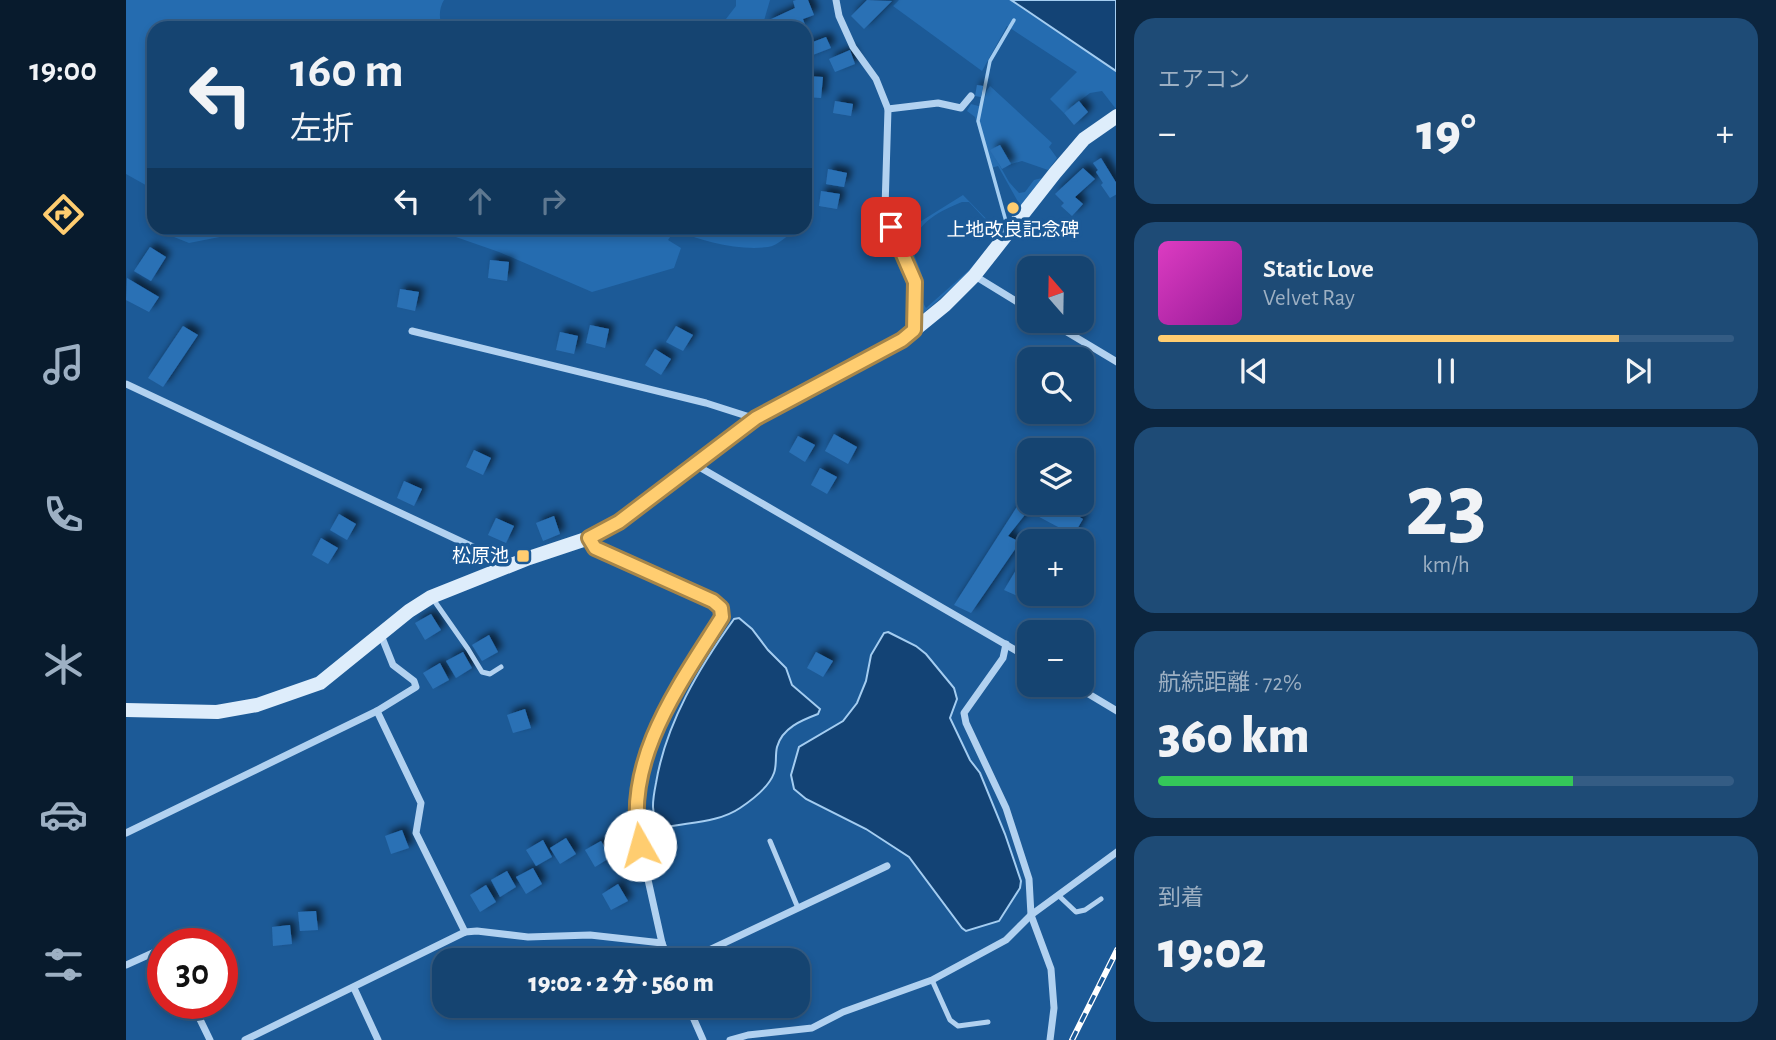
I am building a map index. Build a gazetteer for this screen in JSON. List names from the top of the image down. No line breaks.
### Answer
{"places":{"other":["上地改良記念碑"],"transit":["松原池"]},"north":"top","page":{"tabs":"19:00","tile":["エアコン",["23","km/h"],["航続距離 · 72%","360 km"],["到着","19:02"]],"turn":["160 m","左折"],"heat":["−","19°","+"],"song":["Static Love","Velvet Ray"],"map_buttons":["+","−"],"limit":"30","trip":"19:02 · 2 分 · 560 m"}}
